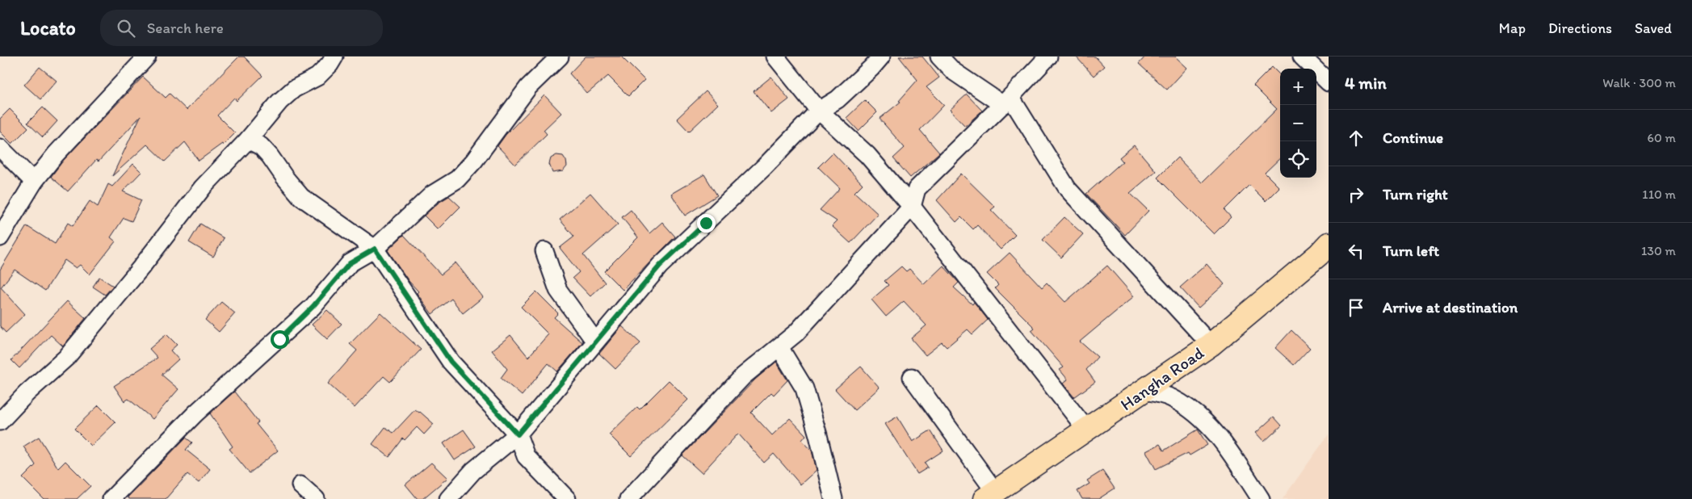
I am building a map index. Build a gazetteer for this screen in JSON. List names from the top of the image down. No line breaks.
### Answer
{"streets":{"highway":["Hangha Road"]},"page":{"header":"Locato","search":"Search here","nav":["Map","Directions","Saved"],"heading":["4 min","Walk · 300 m"],"map_buttons":["+","−"],"list":[["Continue","60 m"],["Turn right","110 m"],["Turn left","130 m"],"Arrive at destination"]}}
